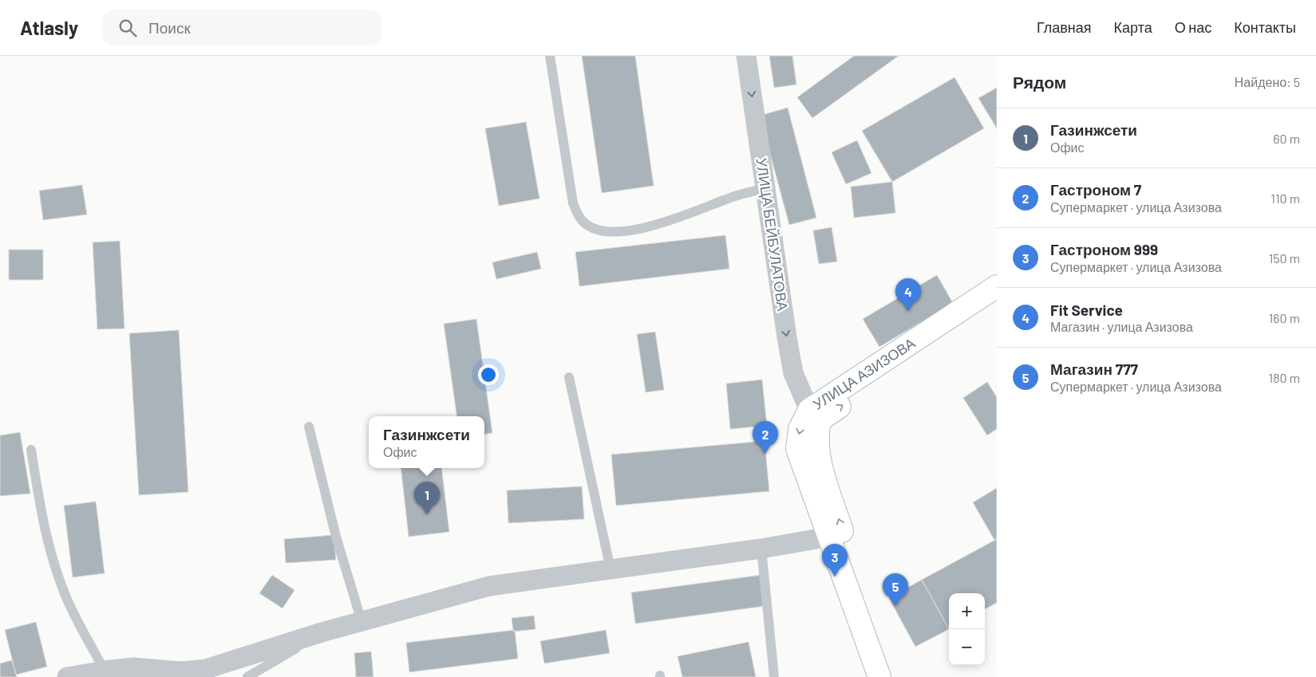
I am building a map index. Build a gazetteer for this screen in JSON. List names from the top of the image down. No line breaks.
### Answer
{"streets":{"main road":["УЛИЦА АЗИЗОВА"],"street":["УЛИЦА БЕЙБУЛАТОВА"]},"crossings":[["УЛИЦА БЕЙБУЛАТОВА","УЛИЦА АЗИЗОВА"]],"one_way":["УЛИЦА БЕЙБУЛАТОВА"],"page":{"header":"Atlasly","search":"Поиск","nav":["Главная","Карта","О нас","Контакты"],"heading":["Рядом","Найдено: 5"],"list":[{"mark":"1","name":"Газинжсети","note":"Офис","value":"60 m"},{"mark":"2","name":"Гастроном 7","note":"Супермаркет · улица Азизова","value":"110 m"},{"mark":"3","name":"Гастроном 999","note":"Супермаркет · улица Азизова","value":"150 m"},{"mark":"4","name":"Fit Service","note":"Магазин · улица Азизова","value":"160 m"},{"mark":"5","name":"Магазин 777","note":"Супермаркет · улица Азизова","value":"180 m"}],"pins":["4","2","1","3","5"],"popup":["Газинжсети","Офис"],"map_buttons":["+","−"]}}
